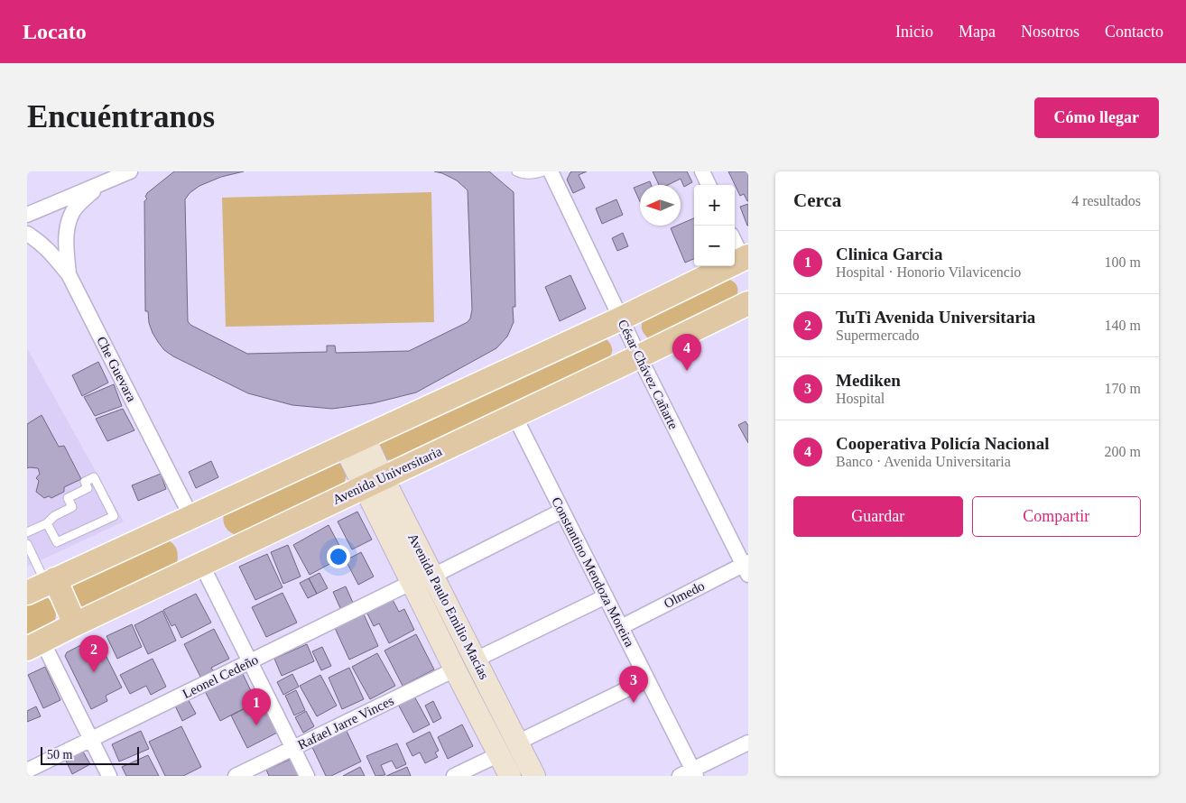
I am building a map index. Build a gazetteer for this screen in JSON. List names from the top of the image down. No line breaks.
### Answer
{"streets":{"main road":["Avenida Universitaria","Avenida Paulo Emilio Macías"],"street":["Che Guevara","César Chávez Cañarte","Constantino Mendoza Moreira","Olmedo","Leonel Cedeño","Rafael Jarre Vinces"]},"crossings":[["César Chávez Cañarte","Avenida Universitaria"],["César Chávez Cañarte","Olmedo"],["Avenida Universitaria","Constantino Mendoza Moreira"],["Avenida Universitaria","Avenida Paulo Emilio Macías"],["Constantino Mendoza Moreira","Olmedo"],["Avenida Paulo Emilio Macías","Leonel Cedeño"],["Avenida Paulo Emilio Macías","Rafael Jarre Vinces"]],"scale_bar":"50 m","north":"left","page":{"header":"Locato","nav":["Inicio","Mapa","Nosotros","Contacto"],"buttons":["Cómo llegar",["Guardar","Compartir"]],"title":"Encuéntranos","heading":["Cerca","4 resultados"],"map_buttons":["+","−"],"list":[{"mark":"1","name":"Clinica Garcia","note":"Hospital · Honorio Vilavicencio","value":"100 m"},{"mark":"2","name":"TuTi Avenida Universitaria","note":"Supermercado","value":"140 m"},{"mark":"3","name":"Mediken","note":"Hospital","value":"170 m"},{"mark":"4","name":"Cooperativa Policía Nacional","note":"Banco · Avenida Universitaria","value":"200 m"}],"pins":["4","2","3","1"],"scale":"50 m"}}
